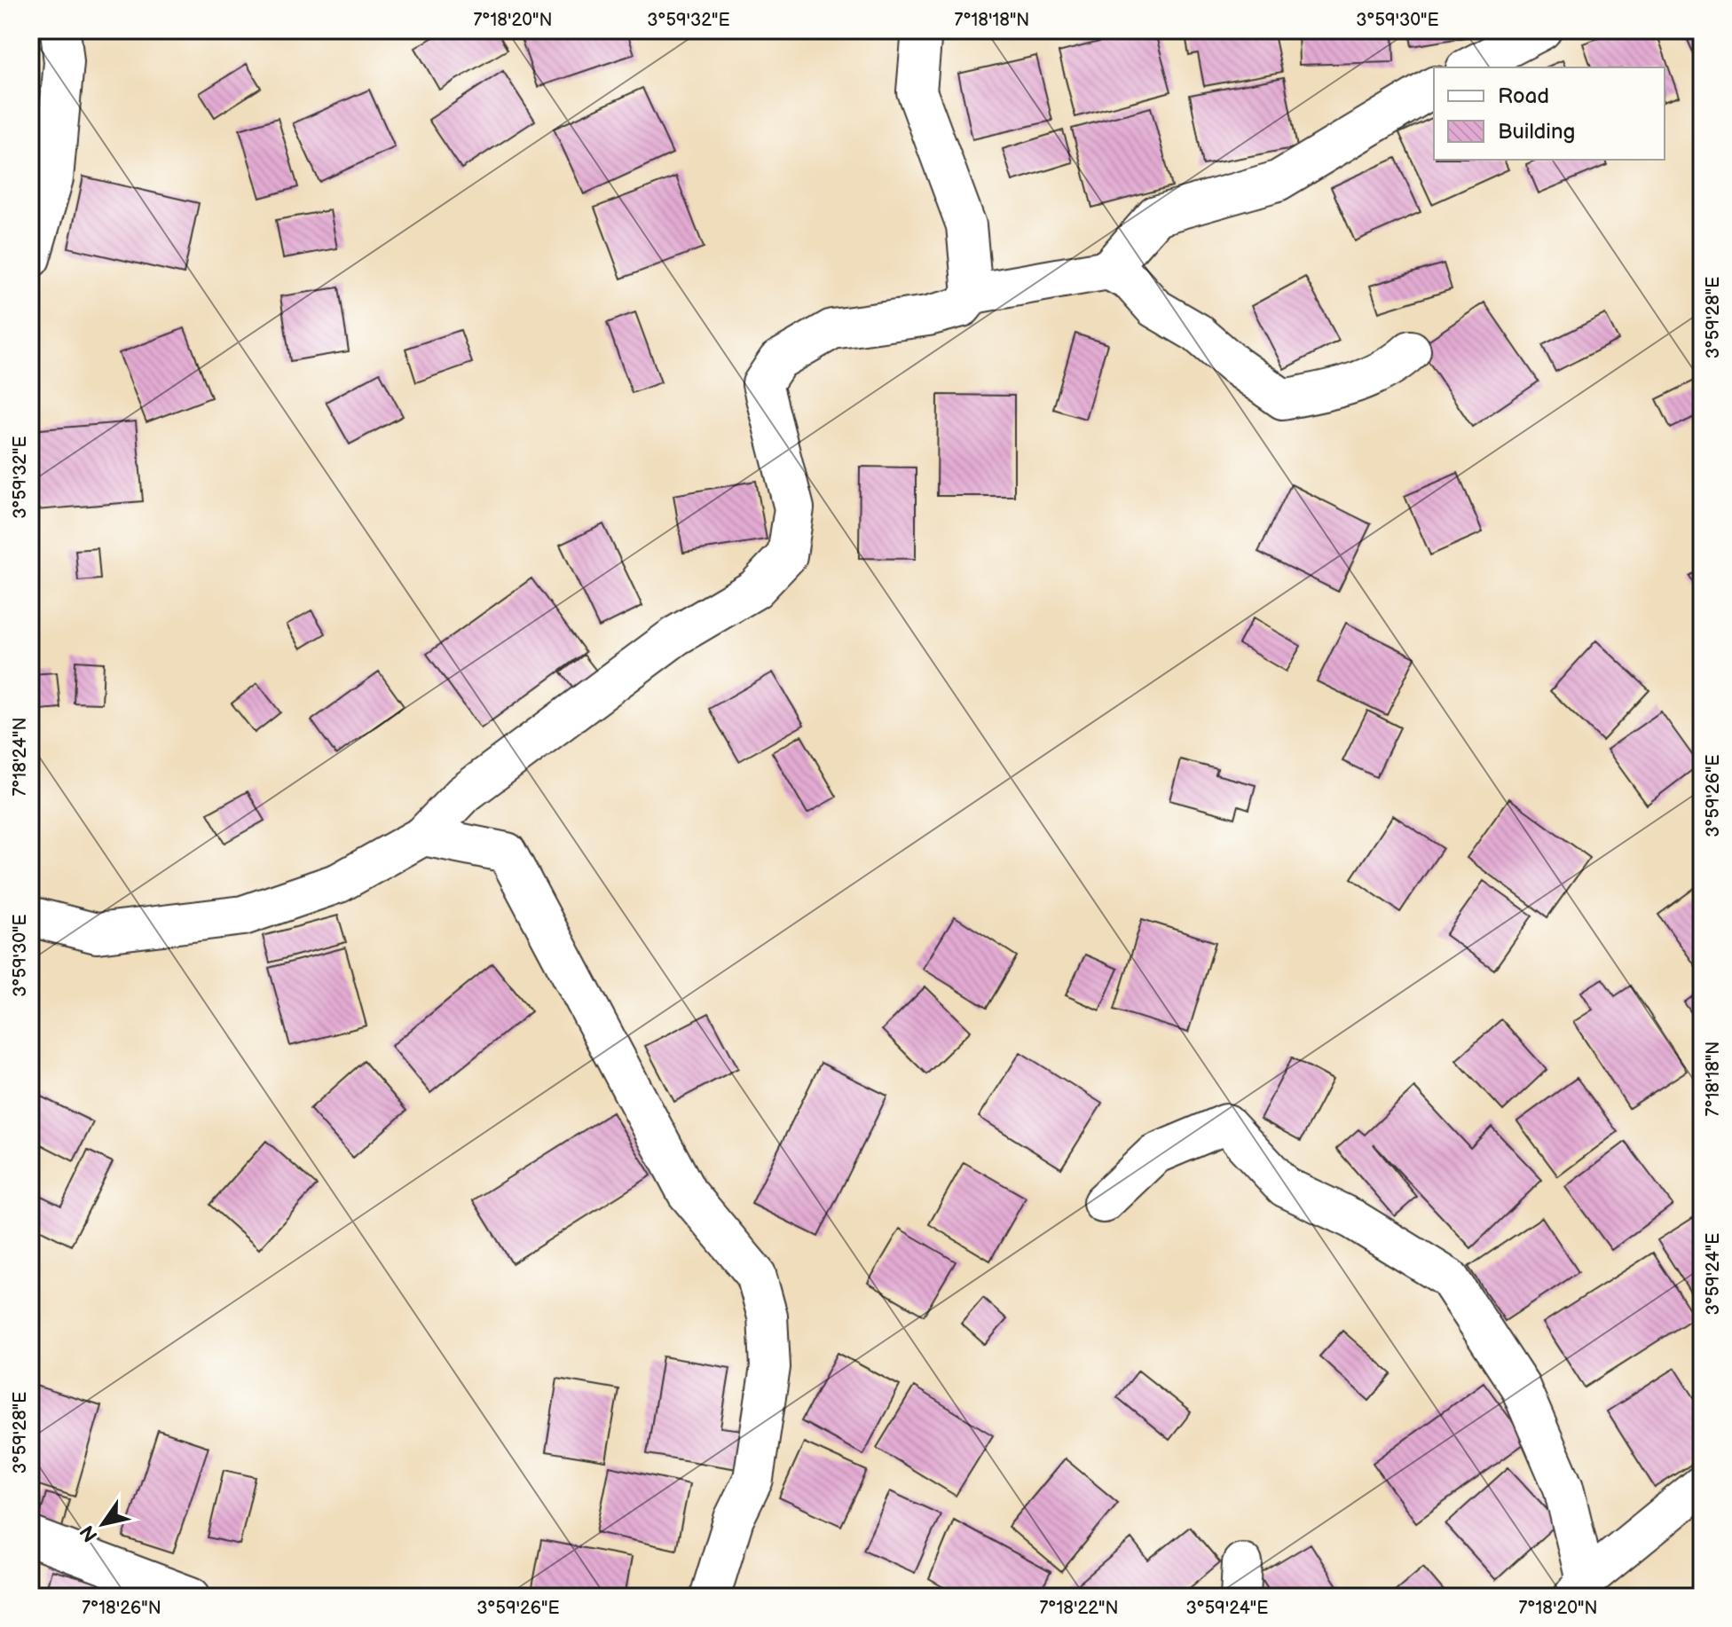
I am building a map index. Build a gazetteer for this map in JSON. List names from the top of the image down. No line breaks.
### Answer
{"legend":["Road","Building"],"north":"bottom left","coordinates":["7°18'20\"N","3°59'32\"E","7°18'18\"N","3°59'30\"E","3°59'28\"E","7°18'24\"N","3°59'26\"E","3°59'24\"E","7°18'26\"N","7°18'22\"N"]}
